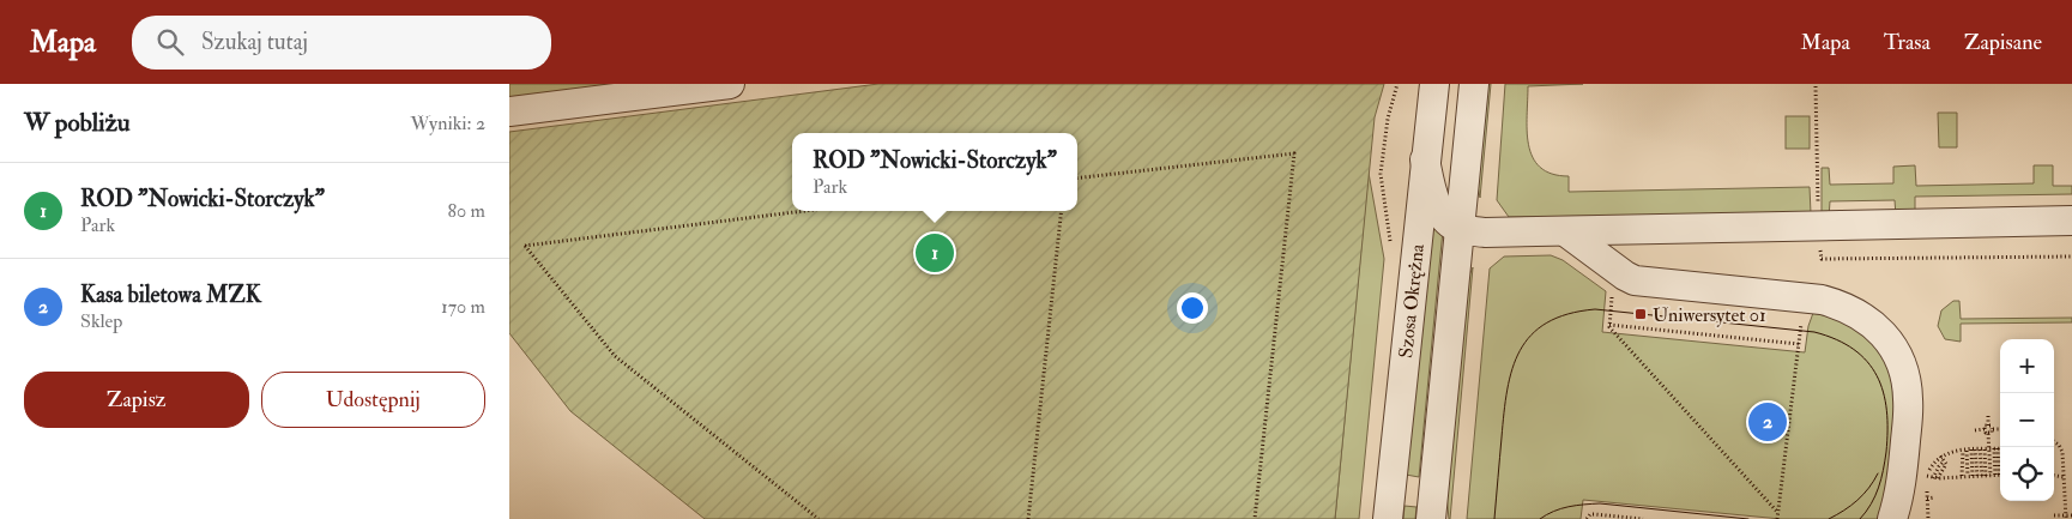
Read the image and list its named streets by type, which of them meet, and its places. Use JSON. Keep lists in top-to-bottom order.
{
  "streets": {
    "street": ["Szosa Okrężna"]
  },
  "places": {
    "transit": ["Uniwersytet 01"]
  },
  "page": {
    "header": "Mapa",
    "search": "Szukaj tutaj",
    "nav": ["Mapa", "Trasa", "Zapisane"],
    "heading": ["W pobliżu", "Wyniki: 2"],
    "popup": ["ROD \"Nowicki-Storczyk\"", "Park"],
    "list": [
      {
        "mark": "1",
        "name": "ROD \"Nowicki-Storczyk\"",
        "note": "Park",
        "value": "80 m"
      },
      {
        "mark": "2",
        "name": "Kasa biletowa MZK",
        "note": "Sklep",
        "value": "170 m"
      }
    ],
    "pins": ["1", "2"],
    "map_buttons": ["+", "−"],
    "buttons": ["Zapisz", "Udostępnij"]
  }
}
